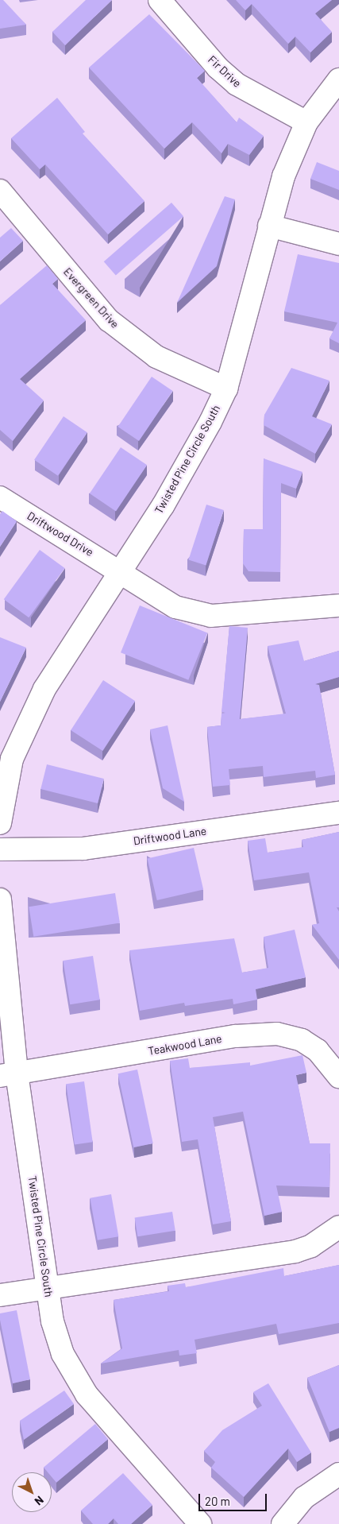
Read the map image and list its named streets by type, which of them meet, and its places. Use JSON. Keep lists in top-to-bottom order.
{
  "streets": {
    "street": [
      "Fir Drive",
      "Evergreen Drive",
      "Twisted Pine Circle South",
      "Driftwood Drive",
      "Driftwood Lane",
      "Teakwood Lane"
    ]
  },
  "crossings": [
    ["Fir Drive", "Twisted Pine Circle South"],
    ["Evergreen Drive", "Twisted Pine Circle South"],
    ["Twisted Pine Circle South", "Driftwood Drive"],
    ["Twisted Pine Circle South", "Teakwood Lane"]
  ],
  "scale_bar": "20 m",
  "north": "bottom right"
}
